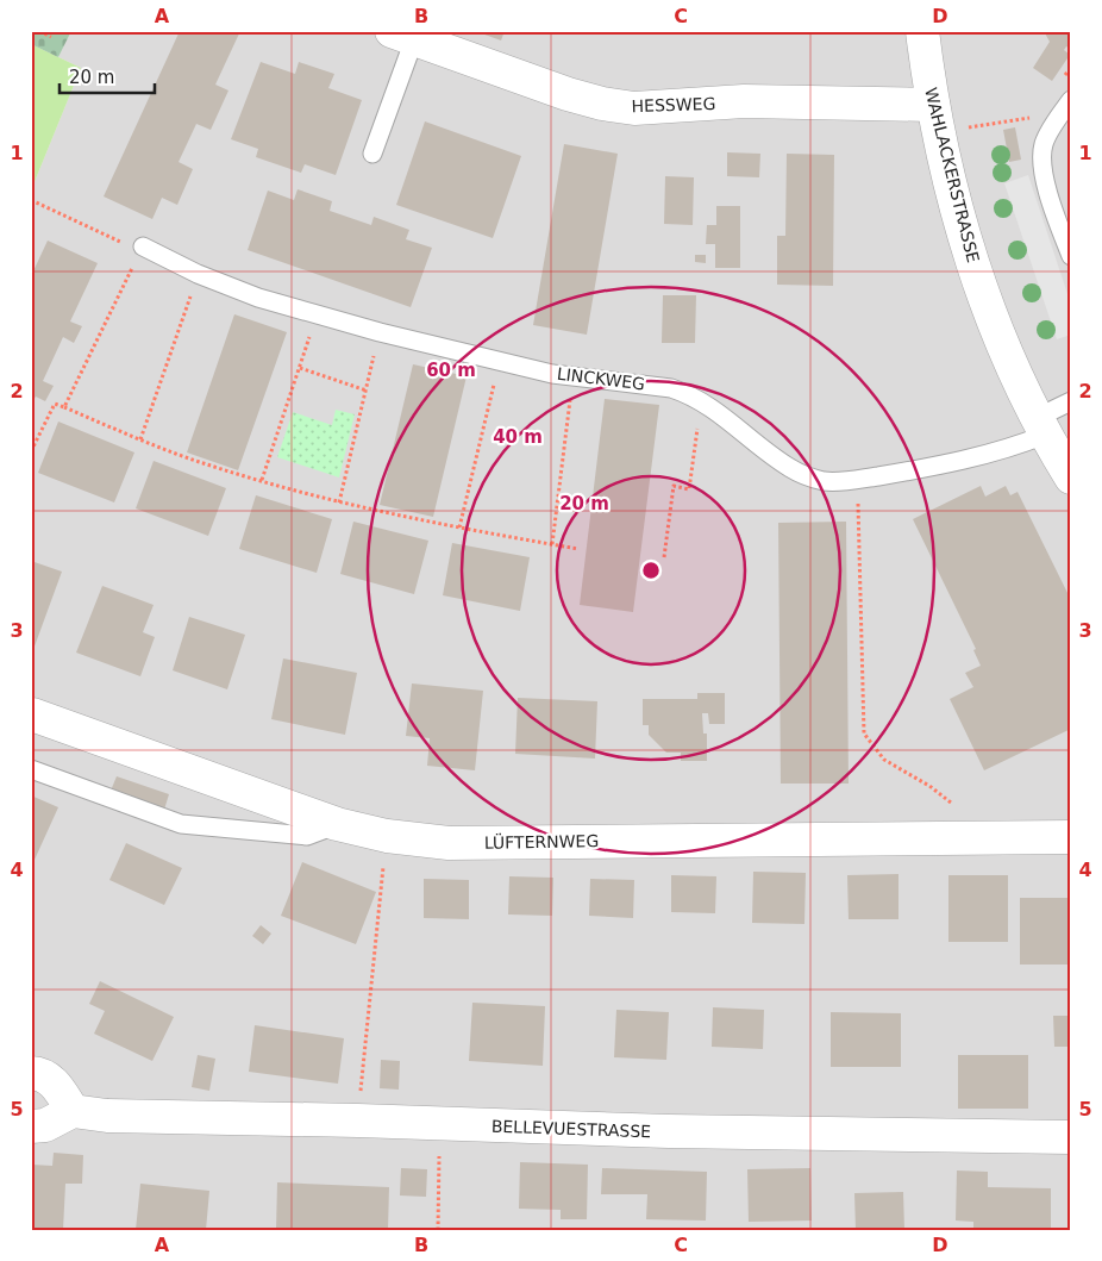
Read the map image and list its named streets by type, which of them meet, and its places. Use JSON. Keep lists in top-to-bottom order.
{
  "streets": {
    "street": [
      "HESSWEG",
      "WAHLACKERSTRASSE",
      "LÜFTERNWEG",
      "BELLEVUESTRASSE"
    ],
    "lane": ["LINCKWEG"]
  },
  "crossings": [
    ["HESSWEG", "WAHLACKERSTRASSE"],
    ["WAHLACKERSTRASSE", "LINCKWEG"]
  ],
  "scale_bar": "20 m",
  "grid": {
    "columns": [
      "A",
      "B",
      "C",
      "D"
    ],
    "rows": [
      "1",
      "2",
      "3",
      "4",
      "5"
    ]
  },
  "rings": ["60 m", "40 m", "20 m"]
}
